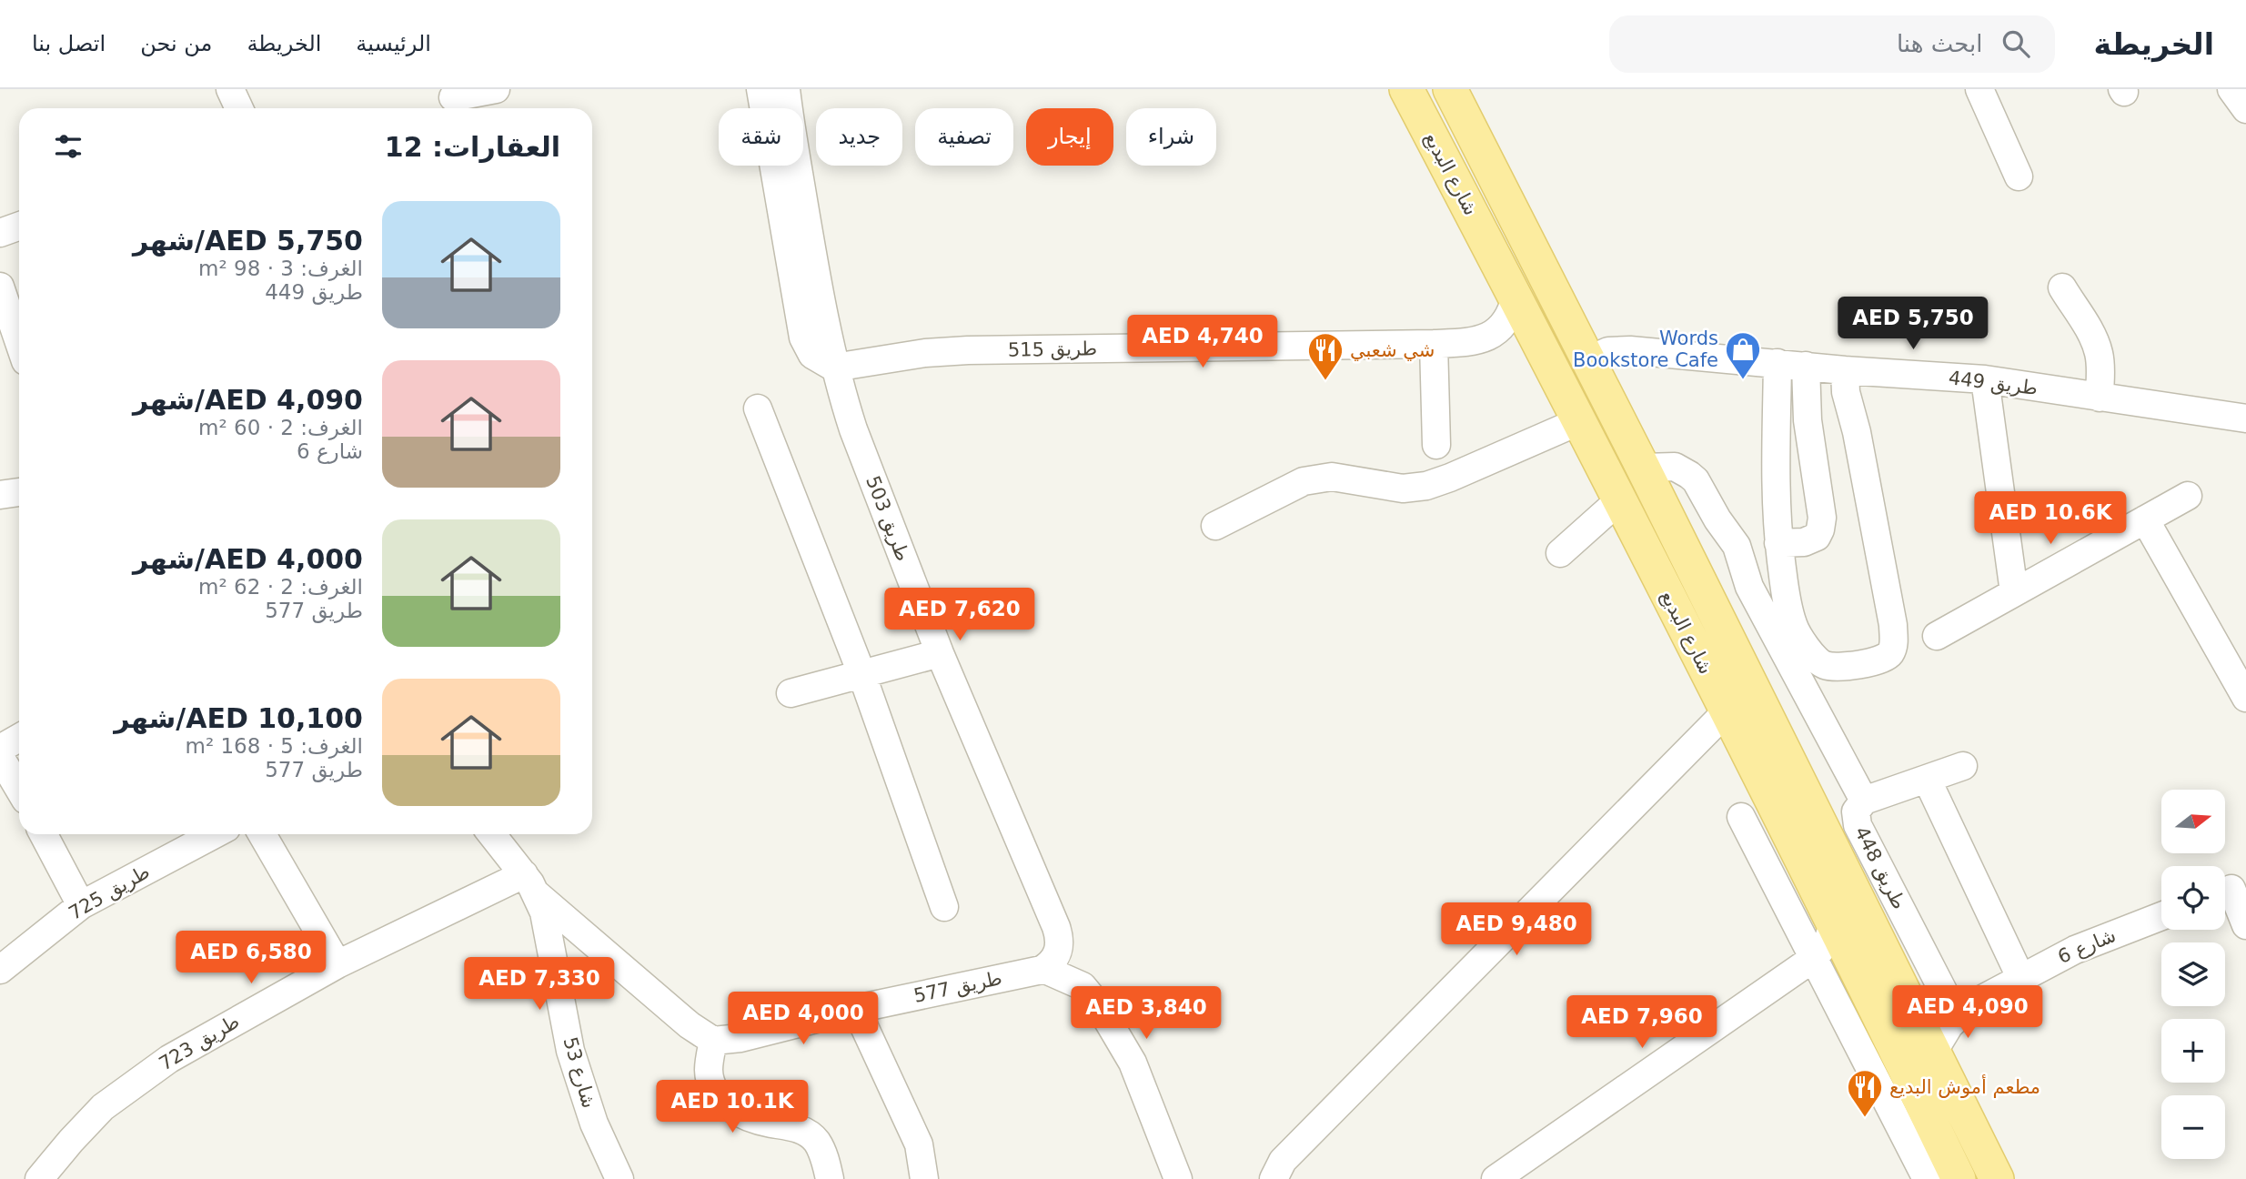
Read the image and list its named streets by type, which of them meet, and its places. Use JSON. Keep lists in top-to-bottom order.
{
  "streets": {
    "main road": ["شارع البديع"],
    "street": [
      "طريق 515",
      "طريق 449",
      "طريق 503",
      "طريق 448",
      "طريق 725",
      "شارع 6",
      "طريق 577",
      "طريق 723",
      "شارع 53"
    ]
  },
  "crossings": [
    ["شارع البديع", "طريق 515"],
    ["شارع البديع", "طريق 449"],
    ["شارع البديع", "شارع 6"],
    ["طريق 515", "طريق 503"],
    ["طريق 503", "طريق 577"],
    ["طريق 448", "شارع 6"],
    ["طريق 723", "شارع 53"]
  ],
  "places": {
    "shop": ["Words Bookstore Cafe"],
    "restaurant": ["شي شعبي", "مطعم أموش البديع"]
  },
  "north": "right",
  "page": {
    "header": "الخريطة",
    "search": "ابحث هنا",
    "nav": [
      "الرئيسية",
      "الخريطة",
      "من نحن",
      "اتصل بنا"
    ],
    "chip": [
      "شراء",
      "إيجار",
      "تصفية",
      "جديد",
      "شقة"
    ],
    "heading": "العقارات: 12",
    "list": [
      {
        "name": "AED 5,750/شهر",
        "note": "الغرف: 3 · 98 m² · طريق 449"
      },
      {
        "name": "AED 4,090/شهر",
        "note": "الغرف: 2 · 60 m² · شارع 6"
      },
      {
        "name": "AED 4,000/شهر",
        "note": "الغرف: 2 · 62 m² · طريق 577"
      },
      {
        "name": "AED 10,100/شهر",
        "note": "الغرف: 5 · 168 m² · طريق 577"
      }
    ],
    "price": [
      "AED 5,750",
      "AED 4,740",
      "AED 10.6K",
      "AED 7,620",
      "AED 9,480",
      "AED 6,580",
      "AED 7,330",
      "AED 4,090",
      "AED 3,840",
      "AED 4,000",
      "AED 7,960",
      "AED 10.1K"
    ],
    "map_buttons": ["+", "−"]
  }
}
